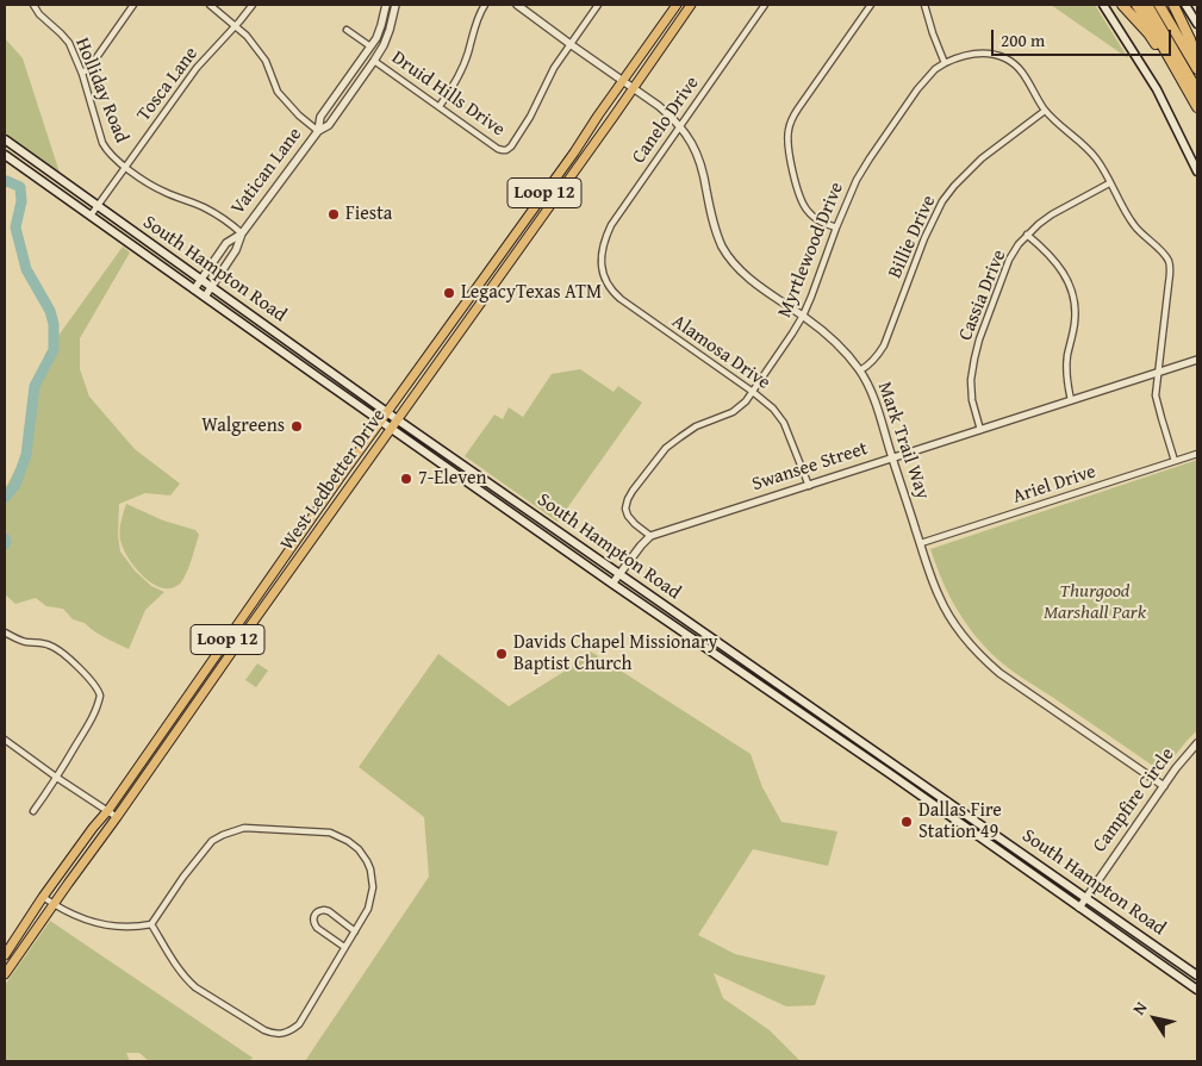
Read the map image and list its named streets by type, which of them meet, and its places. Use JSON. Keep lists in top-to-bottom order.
{
  "streets": {
    "main road": ["Loop 12", "South Hampton Road", "West Ledbetter Drive"],
    "street": [
      "Tosca Lane",
      "Holliday Road",
      "Druid Hills Drive",
      "Canelo Drive",
      "Vatican Lane",
      "Billie Drive",
      "Myrtlewood Drive",
      "Cassia Drive",
      "Alamosa Drive",
      "Mark Trail Way",
      "Swansee Street",
      "Ariel Drive",
      "Campfire Circle"
    ]
  },
  "crossings": [
    ["Tosca Lane", "Holliday Road"],
    ["Tosca Lane", "South Hampton Road"],
    ["Holliday Road", "Vatican Lane"],
    ["Druid Hills Drive", "Vatican Lane"],
    ["Druid Hills Drive", "Mark Trail Way"],
    ["Canelo Drive", "Alamosa Drive"],
    ["Canelo Drive", "Mark Trail Way"],
    ["Vatican Lane", "South Hampton Road"],
    ["Billie Drive", "Mark Trail Way"],
    ["Myrtlewood Drive", "Alamosa Drive"],
    ["Myrtlewood Drive", "Mark Trail Way"],
    ["Myrtlewood Drive", "Swansee Street"],
    ["South Hampton Road", "West Ledbetter Drive"],
    ["South Hampton Road", "Campfire Circle"],
    ["Cassia Drive", "Swansee Street"],
    ["Alamosa Drive", "Swansee Street"],
    ["Mark Trail Way", "Swansee Street"],
    ["Mark Trail Way", "West Ledbetter Drive"],
    ["Mark Trail Way", "Ariel Drive"],
    ["Mark Trail Way", "Campfire Circle"]
  ],
  "parks": ["Thurgood Marshall Park"],
  "places": [
    "Fiesta",
    "LegacyTexas ATM",
    "Walgreens",
    "7-Eleven",
    "Davids Chapel Missionary Baptist Church",
    "Dallas Fire Station 49"
  ],
  "scale_bar": "200 m",
  "north": "top left"
}
